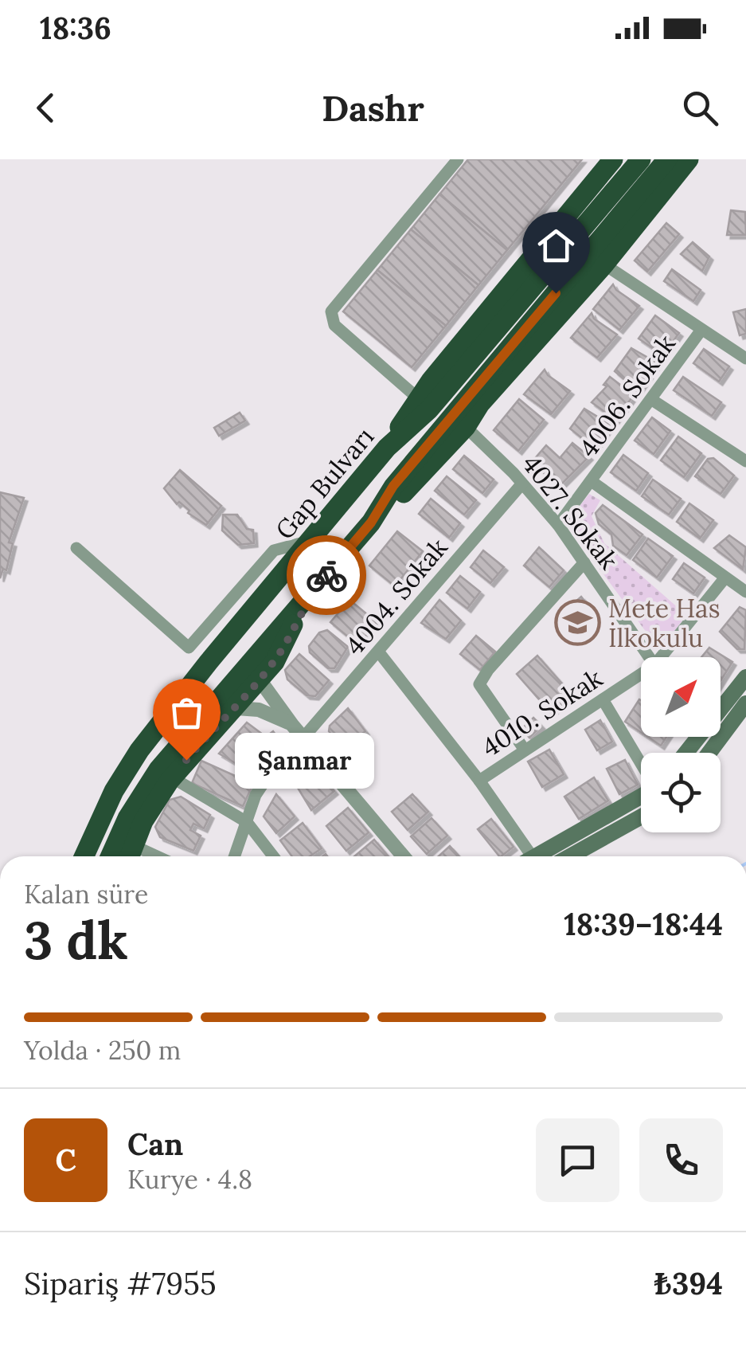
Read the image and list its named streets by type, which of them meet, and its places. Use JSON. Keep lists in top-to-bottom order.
{
  "streets": {
    "highway": ["Gap Bulvarı"],
    "street": [
      "4006. Sokak",
      "4027. Sokak",
      "4004. Sokak",
      "4010. Sokak"
    ]
  },
  "crossings": [
    ["4006. Sokak", "4027. Sokak"],
    ["4027. Sokak", "4004. Sokak"]
  ],
  "places": {
    "school or university": ["Mete Has İlkokulu"],
    "other": ["Şanmar"]
  },
  "north": "top right",
  "page": {
    "status": "18:36",
    "header": "Dashr",
    "bubble": "Şanmar",
    "heading": ["3 dk", "Kalan süre", "18:39–18:44"],
    "panel": [
      "Can",
      "Kurye · 4.8",
      "Sipariş #7955",
      "₺394"
    ],
    "bar": "Yolda · 250 m",
    "round": "C"
  }
}
